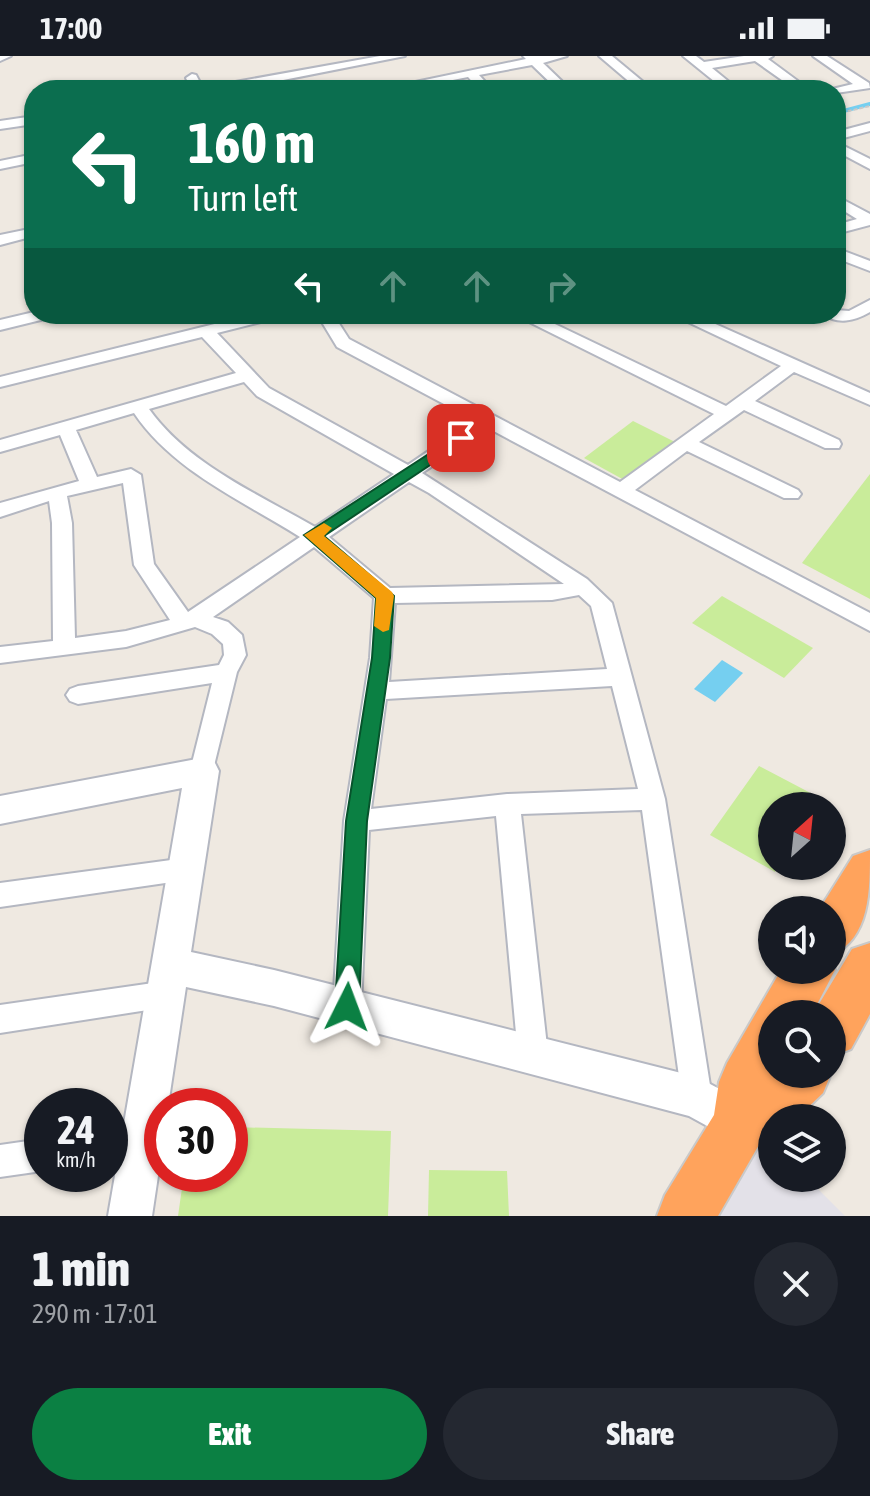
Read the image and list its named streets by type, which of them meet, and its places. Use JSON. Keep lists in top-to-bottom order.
{
  "north": "top right",
  "page": {
    "status": "17:00",
    "turn": ["160 m", "Turn left"],
    "speed": "24 km/h",
    "limit": "30",
    "heading": ["1 min", "290 m · 17:01"],
    "buttons": ["Exit", "Share"]
  }
}
